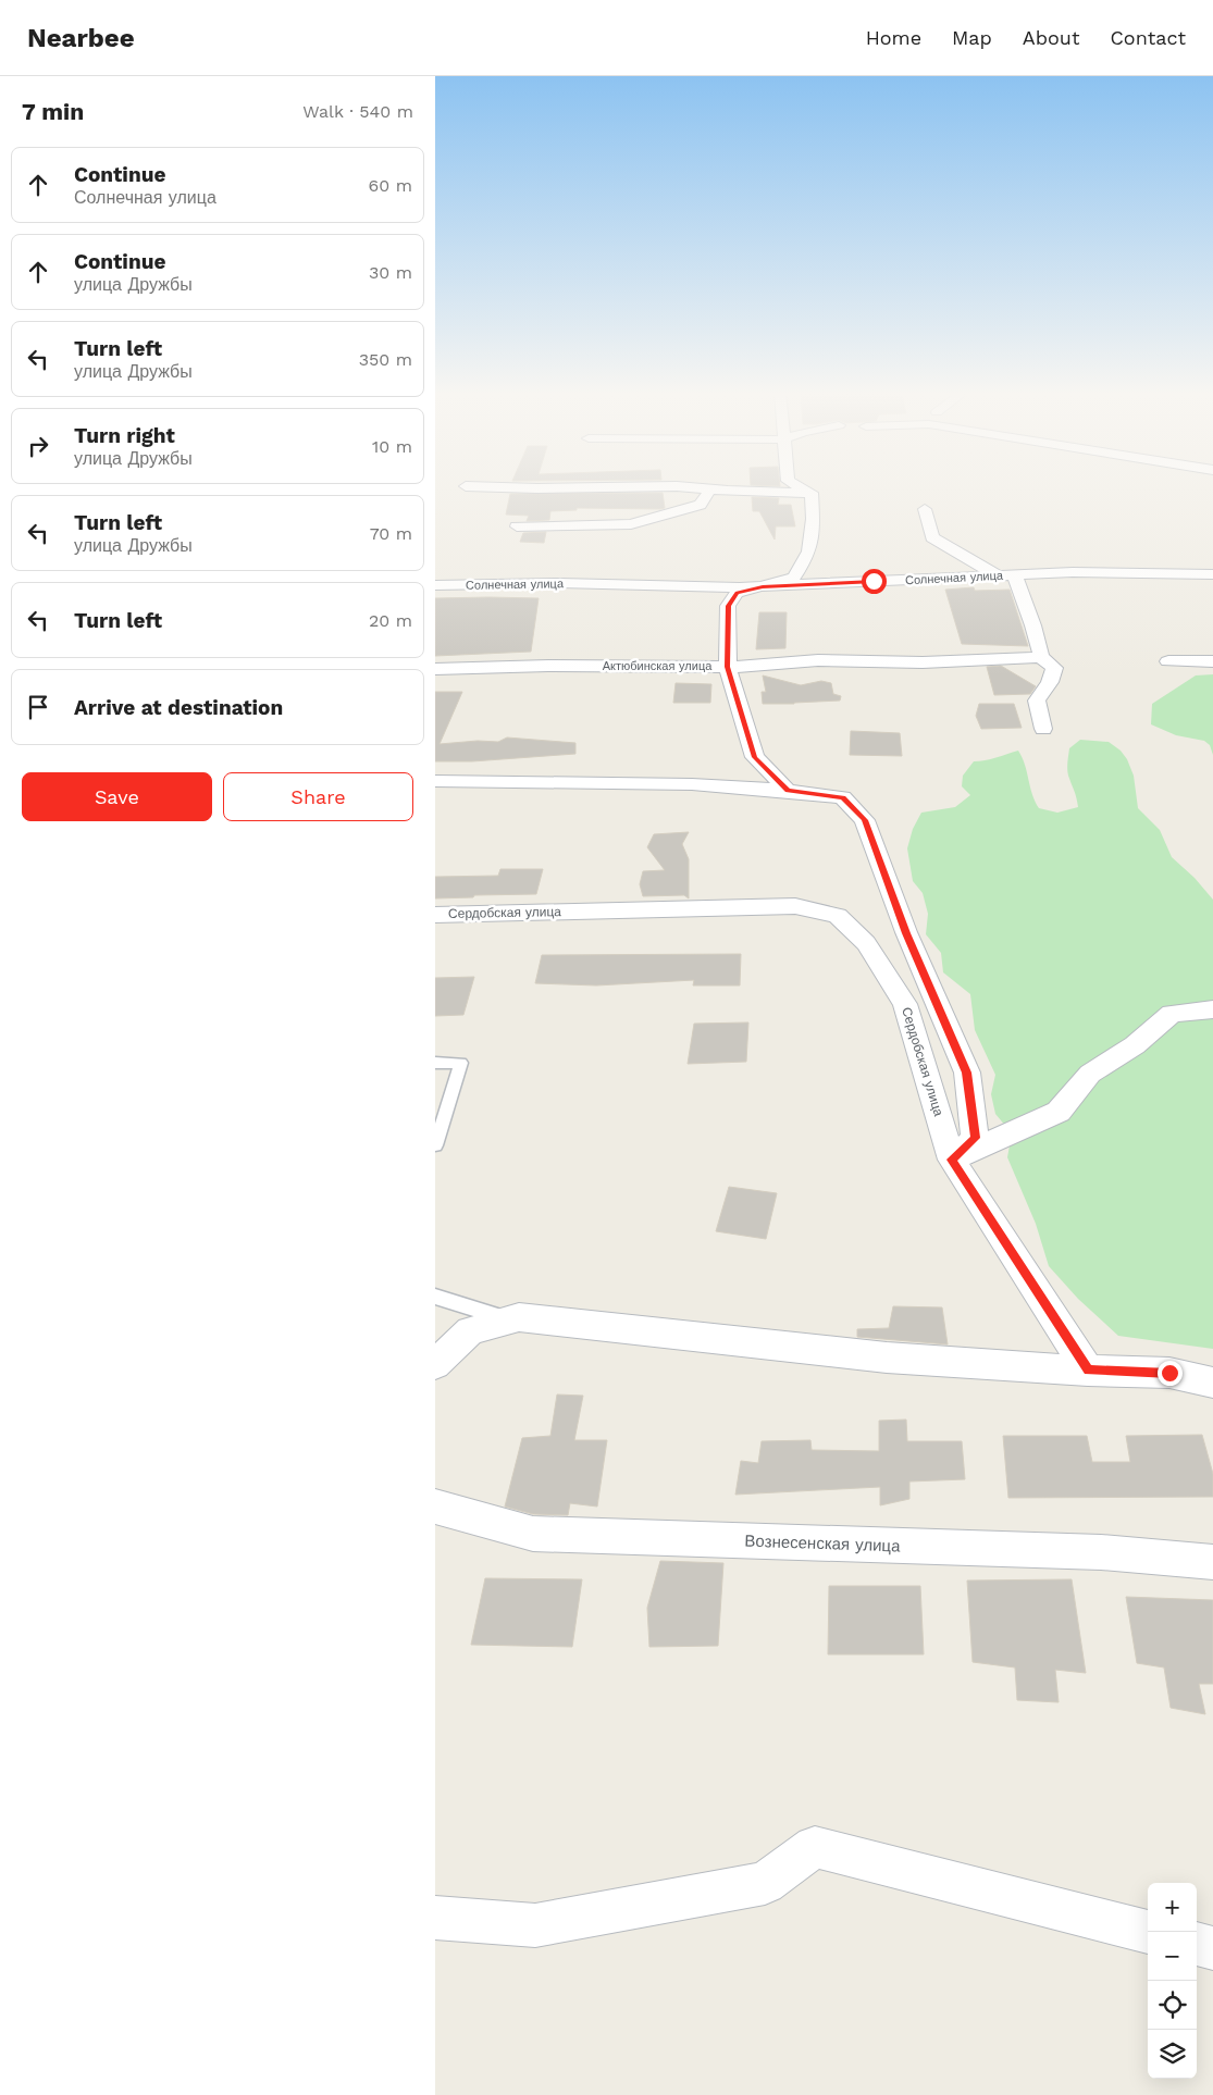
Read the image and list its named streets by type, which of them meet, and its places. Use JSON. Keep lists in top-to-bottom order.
{
  "streets": {
    "street": [
      "Солнечная улица",
      "Актюбинская улица",
      "Сердобская улица",
      "Вознесенская улица"
    ]
  },
  "page": {
    "header": "Nearbee",
    "nav": [
      "Home",
      "Map",
      "About",
      "Contact"
    ],
    "heading": ["7 min", "Walk · 540 m"],
    "list": [
      ["Continue", "Солнечная улица", "60 m"],
      ["Continue", "улица Дружбы", "30 m"],
      ["Turn left", "улица Дружбы", "350 m"],
      ["Turn right", "улица Дружбы", "10 m"],
      ["Turn left", "улица Дружбы", "70 m"],
      ["Turn left", "20 m"],
      "Arrive at destination"
    ],
    "buttons": ["Save", "Share"],
    "map_buttons": ["+", "−"]
  }
}
